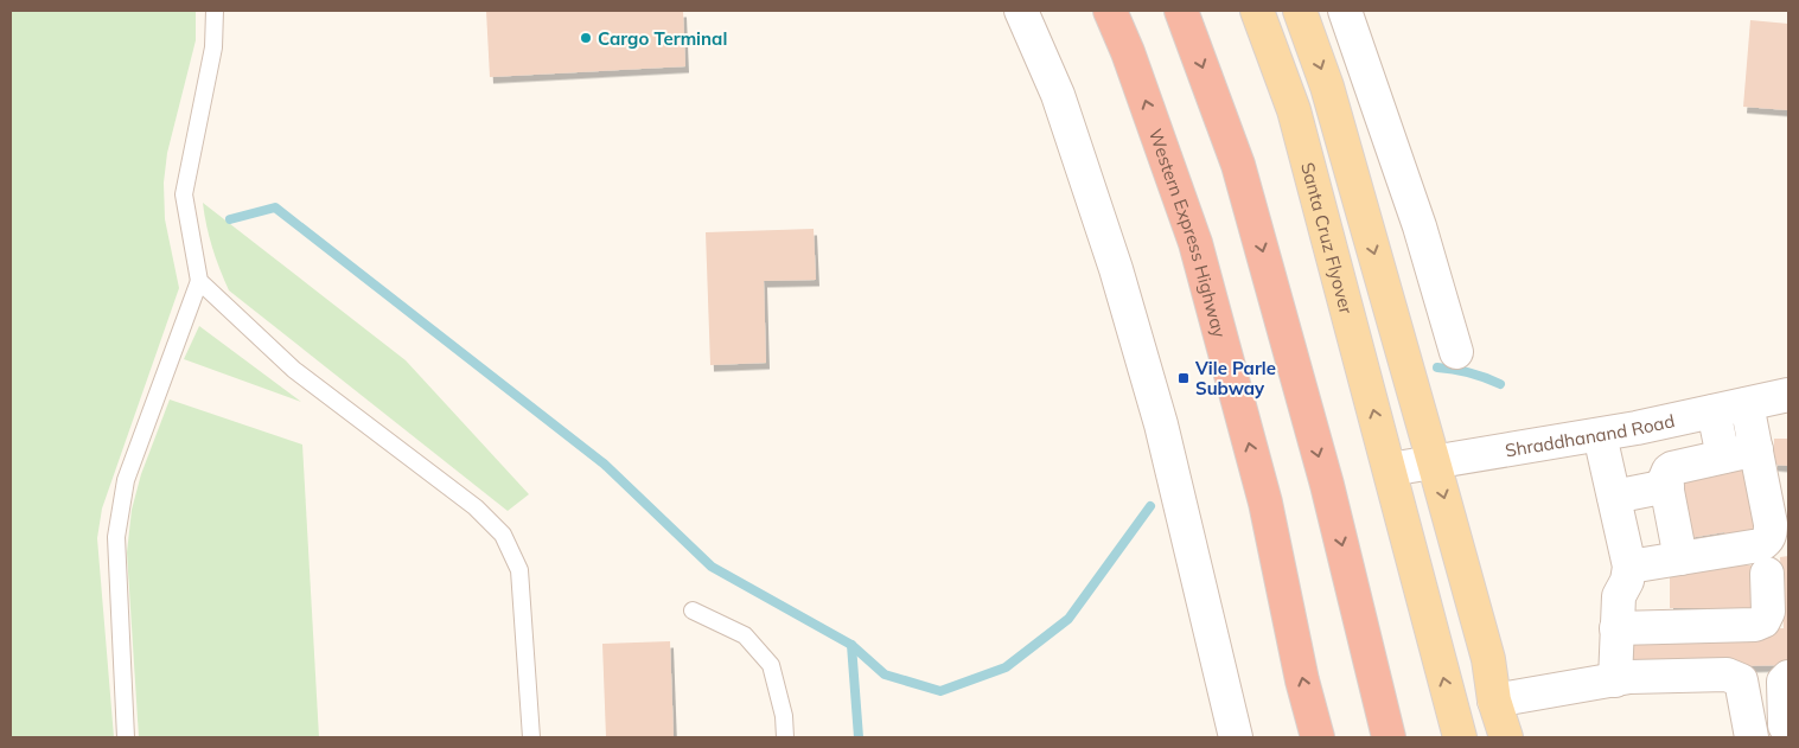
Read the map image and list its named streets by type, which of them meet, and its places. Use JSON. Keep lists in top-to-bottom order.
{
  "streets": {
    "highway": ["Western Express Highway"],
    "main road": ["Santa Cruz Flyover"],
    "street": ["Shraddhanand Road"]
  },
  "crossings": [
    ["Santa Cruz Flyover", "Shraddhanand Road"]
  ],
  "places": {
    "other": ["Cargo Terminal"],
    "transit": ["Vile Parle Subway"]
  }
}
